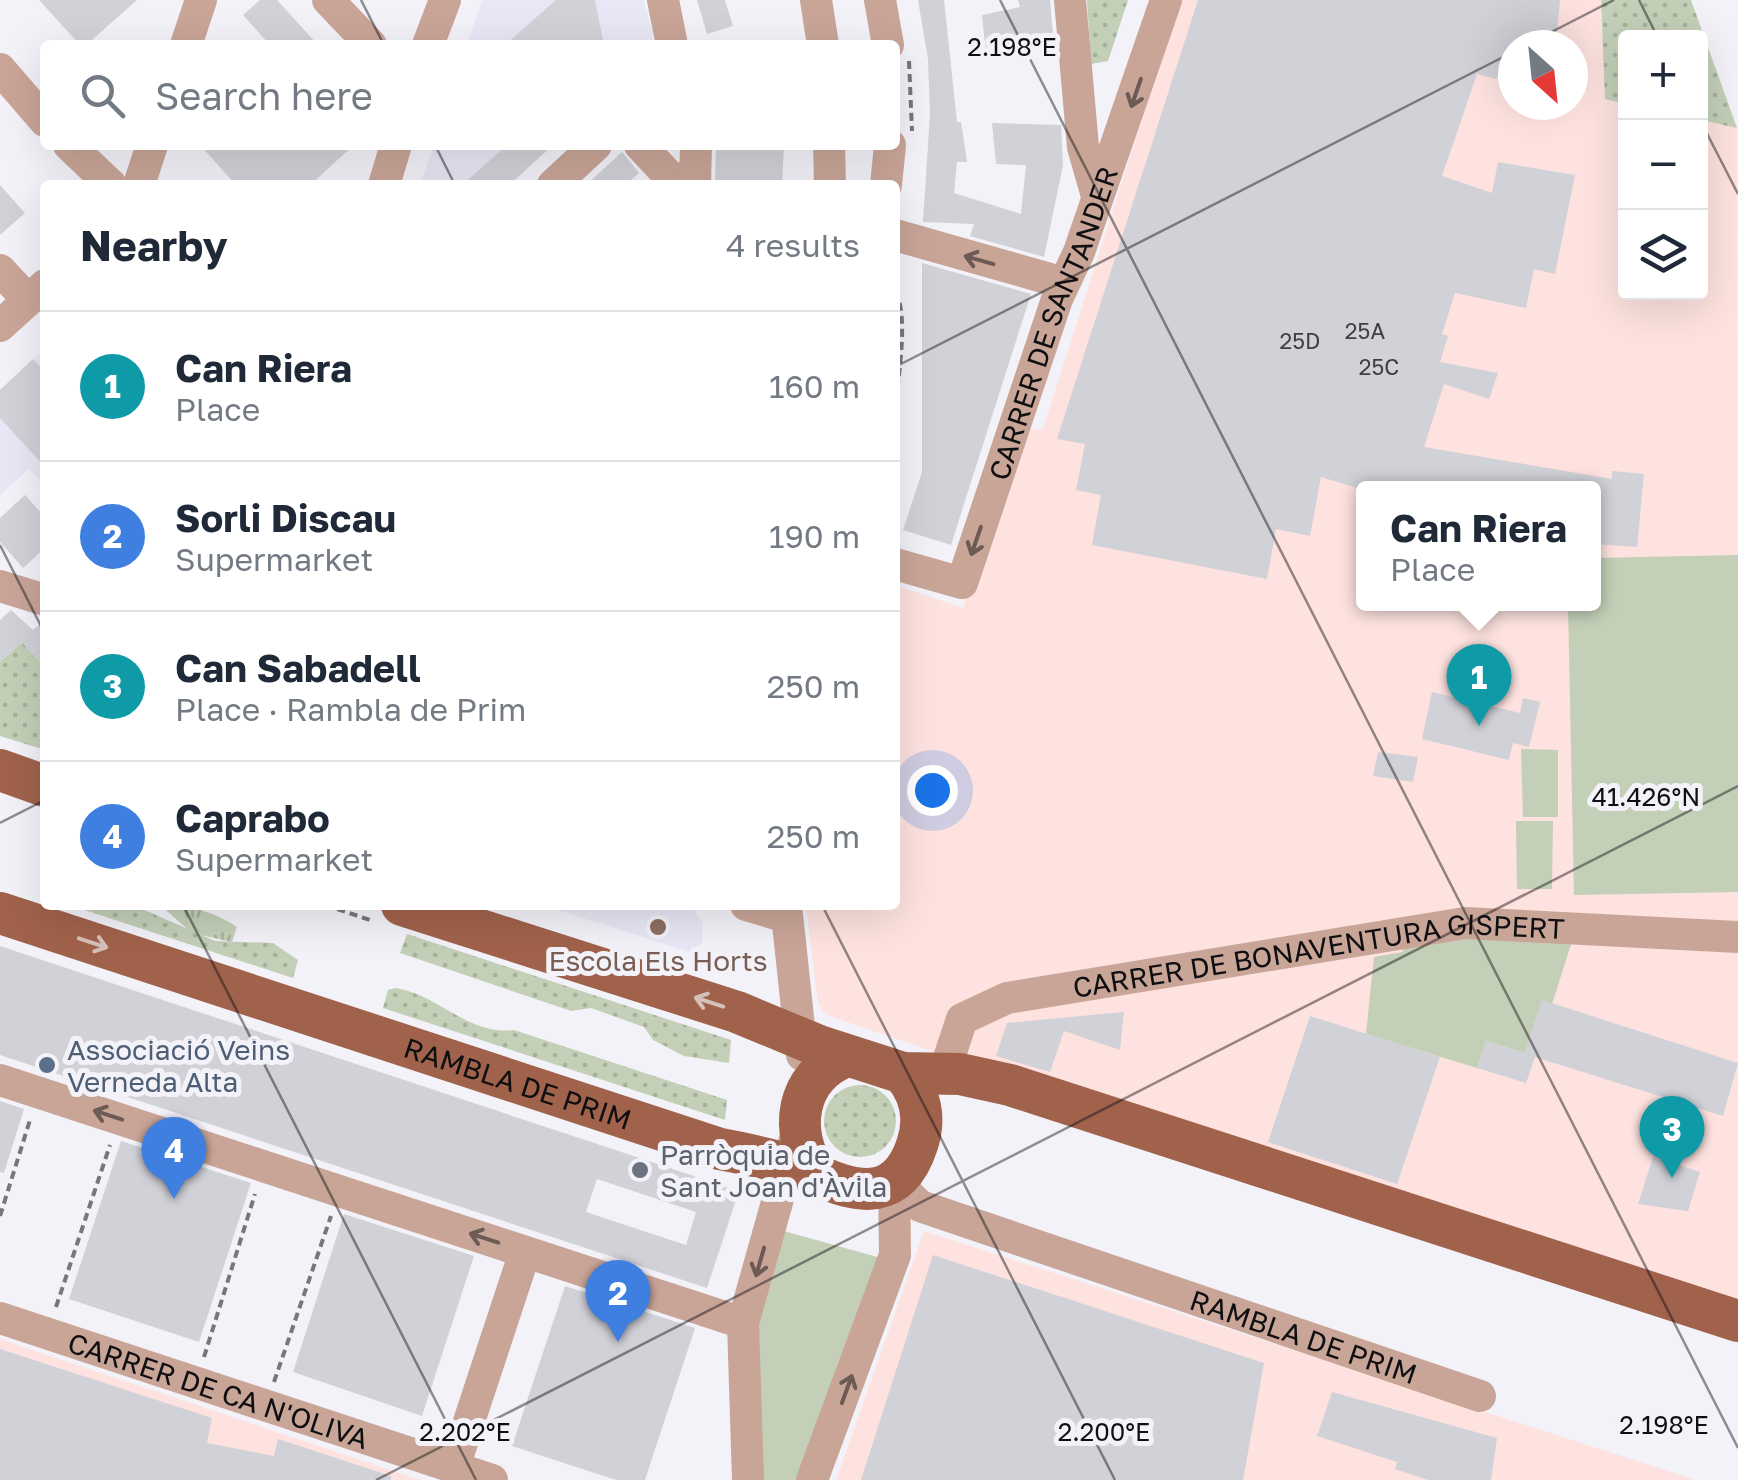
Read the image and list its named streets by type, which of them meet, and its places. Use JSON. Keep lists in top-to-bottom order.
{
  "streets": {
    "main road": ["RAMBLA DE PRIM"],
    "street": ["CARRER DE SANTANDER", "CARRER DE BONAVENTURA GISPERT", "CARRER DE CA N'OLIVA"]
  },
  "crossings": [
    ["CARRER DE BONAVENTURA GISPERT", "RAMBLA DE PRIM"]
  ],
  "one_way": ["CARRER DE SANTANDER"],
  "places": ["Escola Els Horts", "Associació Veins Verneda Alta", "Parròquia de Sant Joan d'Àvila"],
  "house_numbers": ["25A", "25D", "25C"],
  "north": "bottom right",
  "page": {
    "map_buttons": ["+", "−"],
    "search": "Search here",
    "heading": ["Nearby", "4 results"],
    "list": [
      {
        "mark": "1",
        "name": "Can Riera",
        "note": "Place",
        "value": "160 m"
      },
      {
        "mark": "2",
        "name": "Sorli Discau",
        "note": "Supermarket",
        "value": "190 m"
      },
      {
        "mark": "3",
        "name": "Can Sabadell",
        "note": "Place · Rambla de Prim",
        "value": "250 m"
      },
      {
        "mark": "4",
        "name": "Caprabo",
        "note": "Supermarket",
        "value": "250 m"
      }
    ],
    "popup": ["Can Riera", "Place"],
    "pins": [
      "1",
      "3",
      "4",
      "2"
    ]
  },
  "coordinates": [
    "2.198°E",
    "41.426°N",
    "2.202°E",
    "2.200°E"
  ]
}
